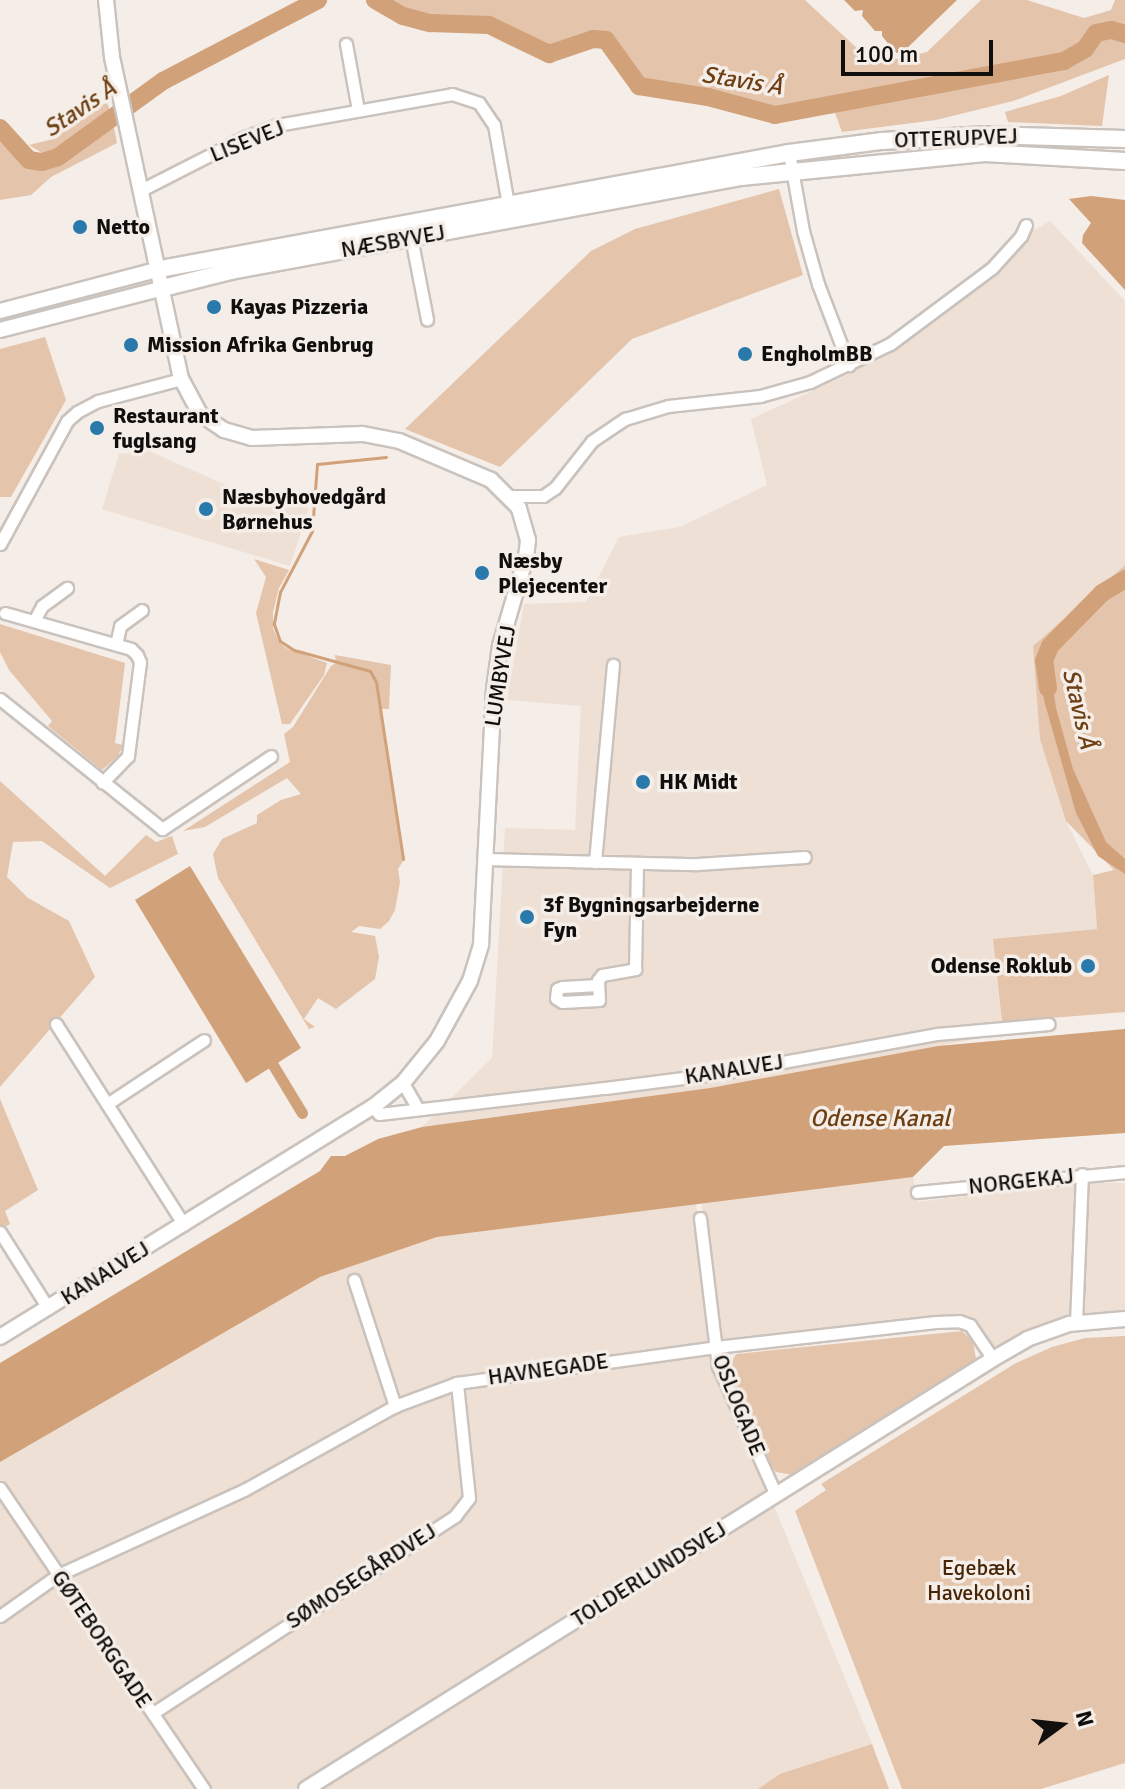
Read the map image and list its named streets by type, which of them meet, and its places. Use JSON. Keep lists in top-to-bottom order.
{
  "streets": {
    "main road": ["OTTERUPVEJ", "NÆSBYVEJ"],
    "street": [
      "LISEVEJ",
      "LUMBYVEJ",
      "KANALVEJ",
      "NORGEKAJ",
      "HAVNEGADE",
      "OSLOGADE",
      "TOLDERLUNDSVEJ",
      "SØMOSEGÅRDVEJ",
      "GØTEBORGGADE"
    ]
  },
  "crossings": [
    ["OTTERUPVEJ", "NÆSBYVEJ"],
    ["LISEVEJ", "NÆSBYVEJ"],
    ["LUMBYVEJ", "KANALVEJ"],
    ["HAVNEGADE", "OSLOGADE"],
    ["HAVNEGADE", "TOLDERLUNDSVEJ"],
    ["HAVNEGADE", "SØMOSEGÅRDVEJ"],
    ["HAVNEGADE", "GØTEBORGGADE"],
    ["OSLOGADE", "TOLDERLUNDSVEJ"],
    ["SØMOSEGÅRDVEJ", "GØTEBORGGADE"]
  ],
  "water": ["Stavis Å", "Odense Kanal"],
  "parks": ["Egebæk Havekoloni"],
  "places": [
    "Netto",
    "Kayas Pizzeria",
    "Mission Afrika Genbrug",
    "EngholmBB",
    "Restaurant fuglsang",
    "Næsbyhovedgård Børnehus",
    "Næsby Plejecenter",
    "HK Midt",
    "3f Bygningsarbejderne Fyn",
    "Odense Roklub"
  ],
  "scale_bar": "100 m",
  "north": "right"
}
